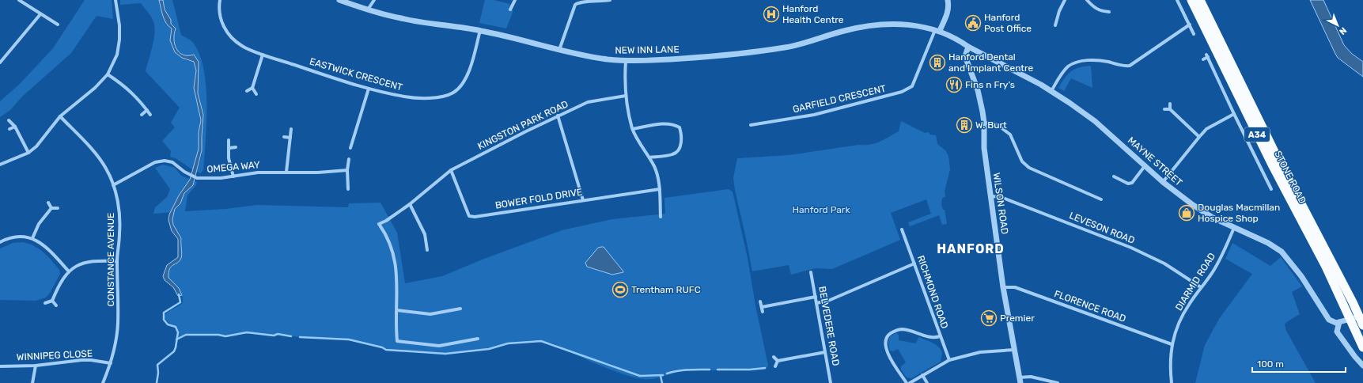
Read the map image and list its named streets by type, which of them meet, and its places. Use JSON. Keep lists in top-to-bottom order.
{
  "streets": {
    "highway": ["A34", "STONE ROAD"],
    "street": [
      "NEW INN LANE",
      "EASTWICK CRESCENT",
      "GARFIELD CRESCENT",
      "KINGSTON PARK ROAD",
      "MAYNE STREET",
      "OMEGA WAY",
      "BOWER FOLD DRIVE",
      "WILSON ROAD",
      "LEVESON ROAD",
      "CONSTANCE AVENUE",
      "DIARMID ROAD",
      "RICHMOND ROAD",
      "FLORENCE ROAD",
      "BELVEDERE ROAD",
      "WINNIPEG CLOSE"
    ]
  },
  "crossings": [
    ["NEW INN LANE", "EASTWICK CRESCENT"],
    ["NEW INN LANE", "GARFIELD CRESCENT"],
    ["NEW INN LANE", "MAYNE STREET"],
    ["GARFIELD CRESCENT", "MAYNE STREET"],
    ["KINGSTON PARK ROAD", "BOWER FOLD DRIVE"],
    ["MAYNE STREET", "WILSON ROAD"],
    ["MAYNE STREET", "DIARMID ROAD"],
    ["OMEGA WAY", "CONSTANCE AVENUE"],
    ["WILSON ROAD", "LEVESON ROAD"],
    ["WILSON ROAD", "FLORENCE ROAD"],
    ["LEVESON ROAD", "DIARMID ROAD"],
    ["CONSTANCE AVENUE", "WINNIPEG CLOSE"],
    ["DIARMID ROAD", "FLORENCE ROAD"]
  ],
  "districts": ["HANFORD"],
  "parks": ["Hanford Park"],
  "places": {
    "hospital": ["Hanford Health Centre"],
    "public building": ["Hanford Post Office"],
    "building": ["Hanford Dental and Implant Centre", "W. Burt"],
    "restaurant": ["Fins n Fry's"],
    "shop": ["Douglas Macmillan Hospice Shop"],
    "sports": ["Trentham RUFC"],
    "supermarket": ["Premier"]
  },
  "scale_bar": "100 m",
  "north": "bottom right"
}
